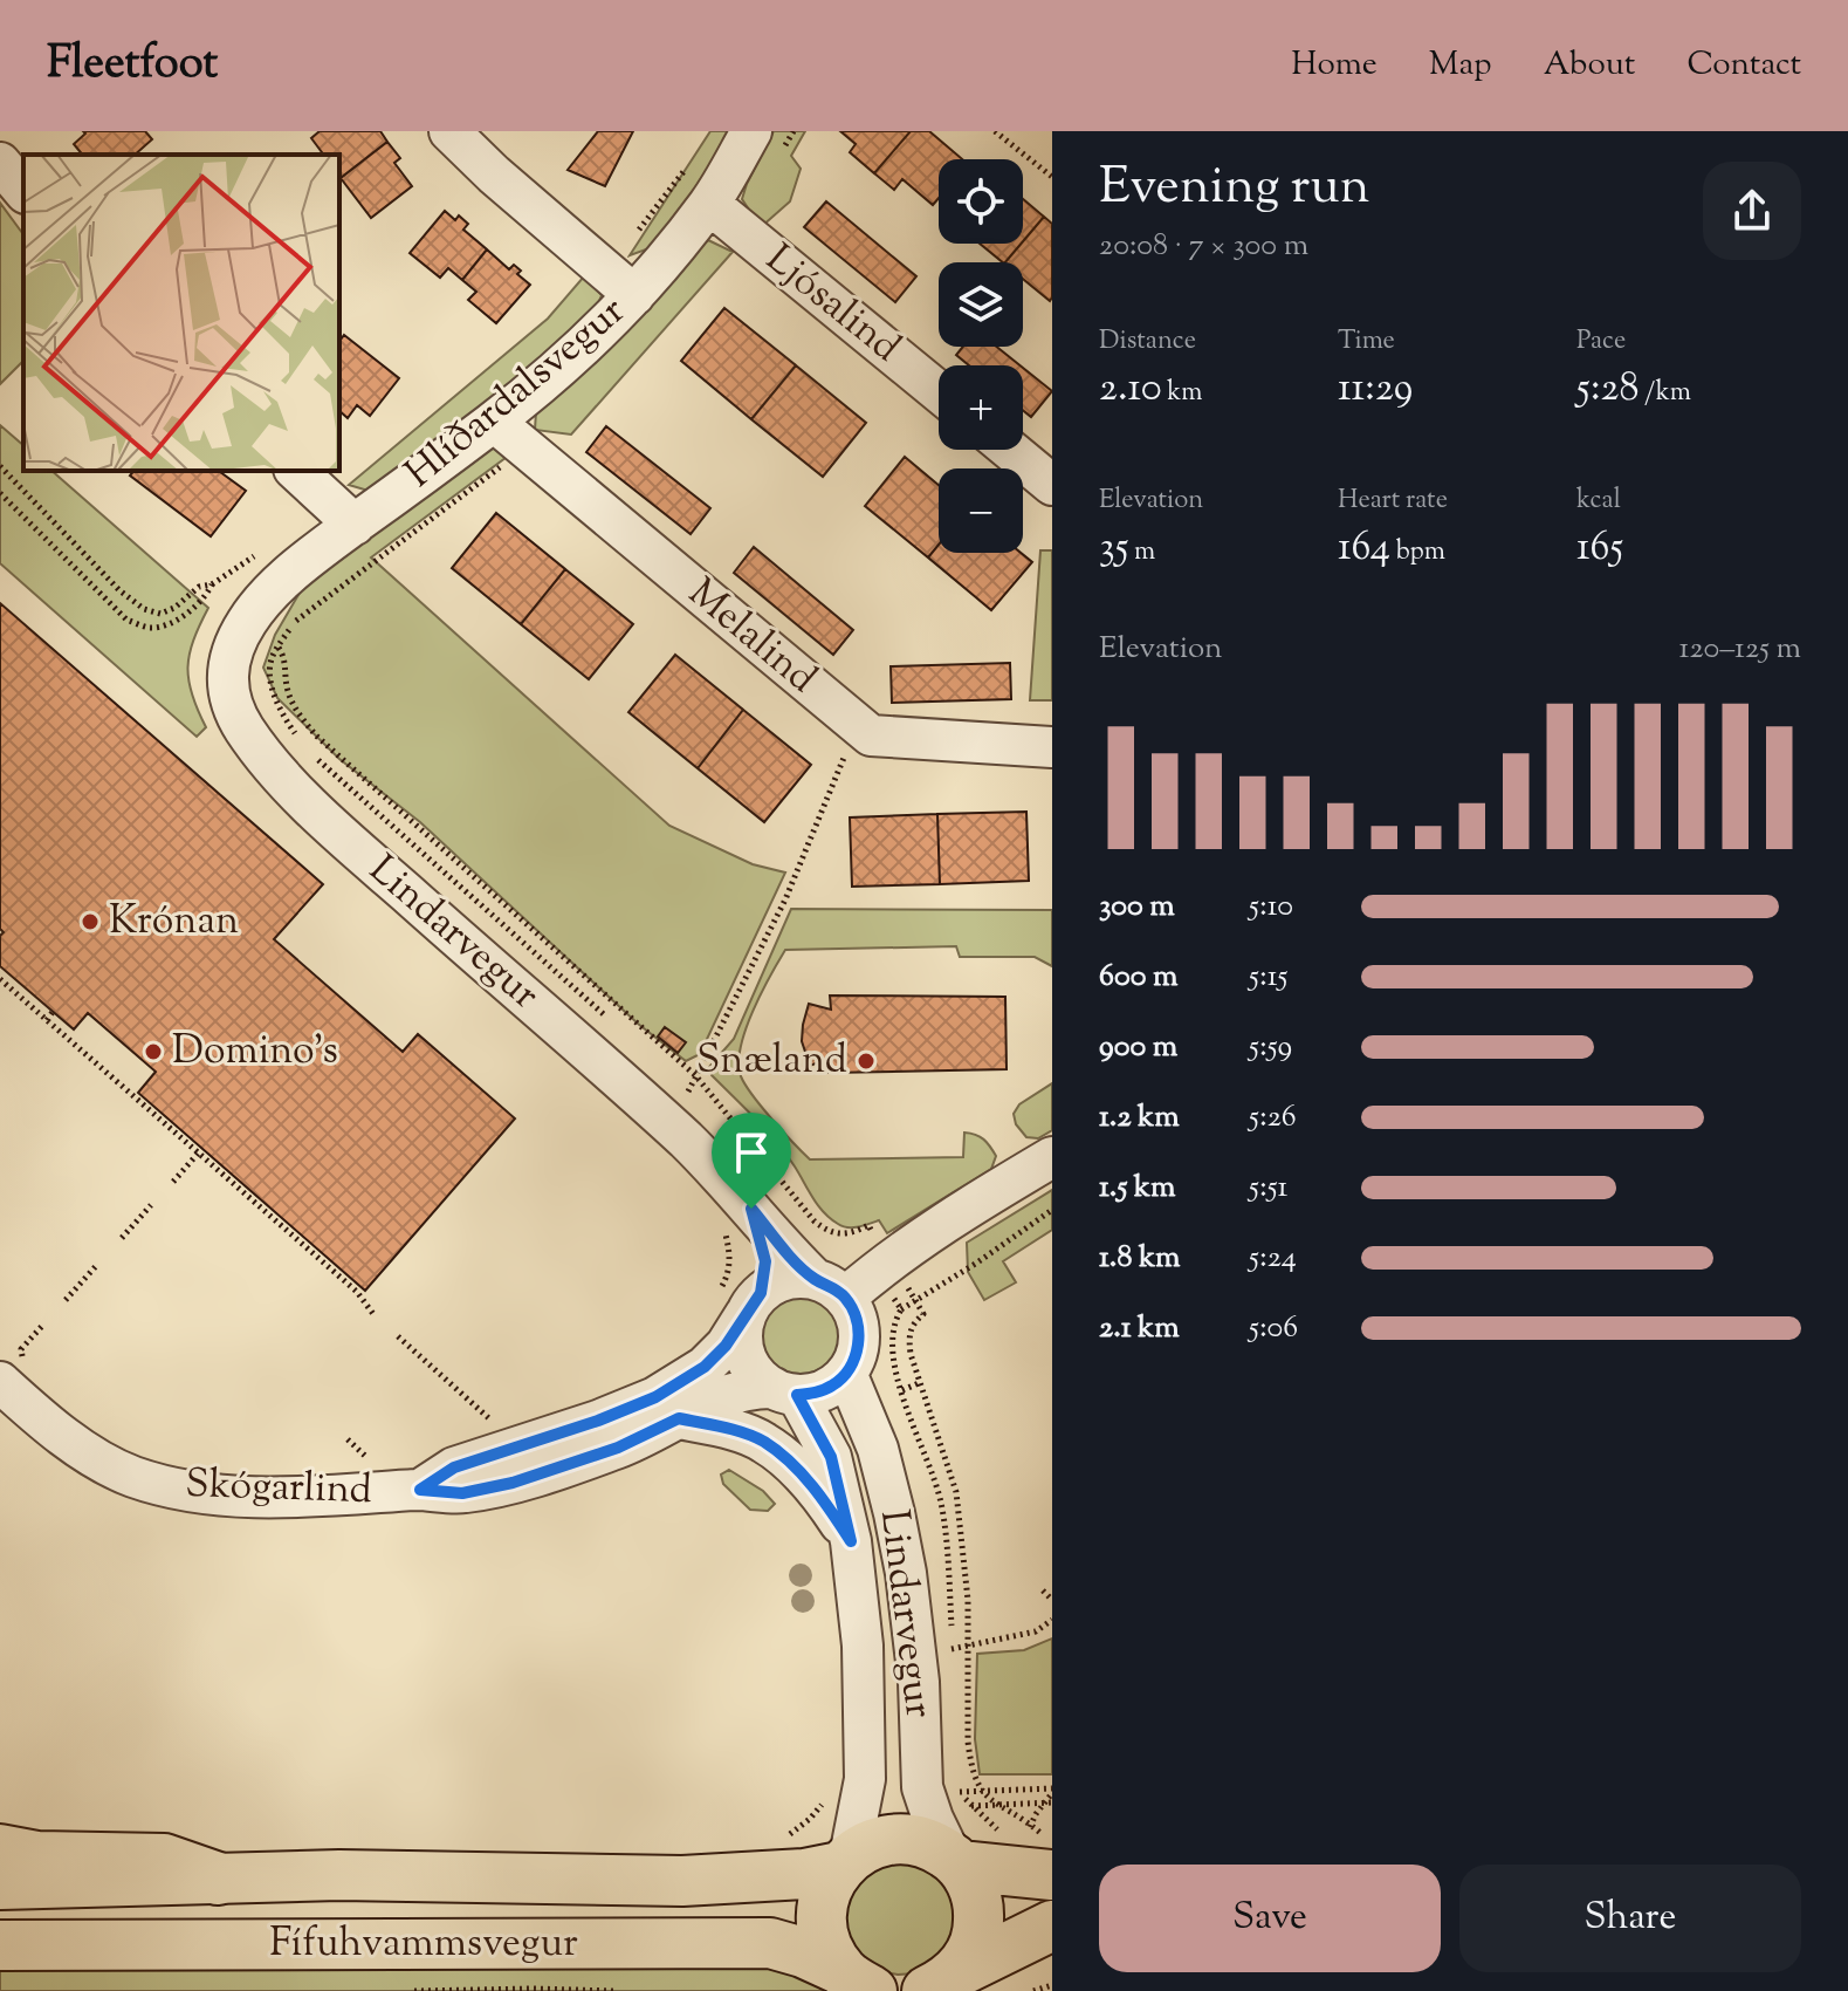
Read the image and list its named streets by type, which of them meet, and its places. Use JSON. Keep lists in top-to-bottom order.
{
  "streets": {
    "main road": ["Fífuhvammsvegur"],
    "street": [
      "Ljósalind",
      "Hlíðardalsvegur",
      "Melalind",
      "Lindarvegur",
      "Skógarlind"
    ]
  },
  "crossings": [
    ["Ljósalind", "Hlíðardalsvegur"],
    ["Hlíðardalsvegur", "Melalind"],
    ["Hlíðardalsvegur", "Lindarvegur"],
    ["Lindarvegur", "Skógarlind"],
    ["Lindarvegur", "Fífuhvammsvegur"]
  ],
  "places": ["Krónan", "Domino's", "Snæland"],
  "page": {
    "header": "Fleetfoot",
    "nav": [
      "Home",
      "Map",
      "About",
      "Contact"
    ],
    "heading": ["Evening run", "20:08 · 7 × 300 m"],
    "map_buttons": ["+", "−"],
    "stats": [
      ["Distance", "2.10 km"],
      ["Time", "11:29"],
      ["Pace", "5:28 /km"],
      ["Elevation", "35 m"],
      ["Heart rate", "164 bpm"],
      ["kcal", "165"]
    ],
    "chart": ["Elevation", "120–125 m"],
    "list": [
      {
        "name": "300 m",
        "note": "5:10"
      },
      {
        "name": "600 m",
        "note": "5:15"
      },
      {
        "name": "900 m",
        "note": "5:59"
      },
      {
        "name": "1.2 km",
        "note": "5:26"
      },
      {
        "name": "1.5 km",
        "note": "5:51"
      },
      {
        "name": "1.8 km",
        "note": "5:24"
      },
      {
        "name": "2.1 km",
        "note": "5:06"
      }
    ],
    "buttons": ["Save", "Share"]
  }
}
